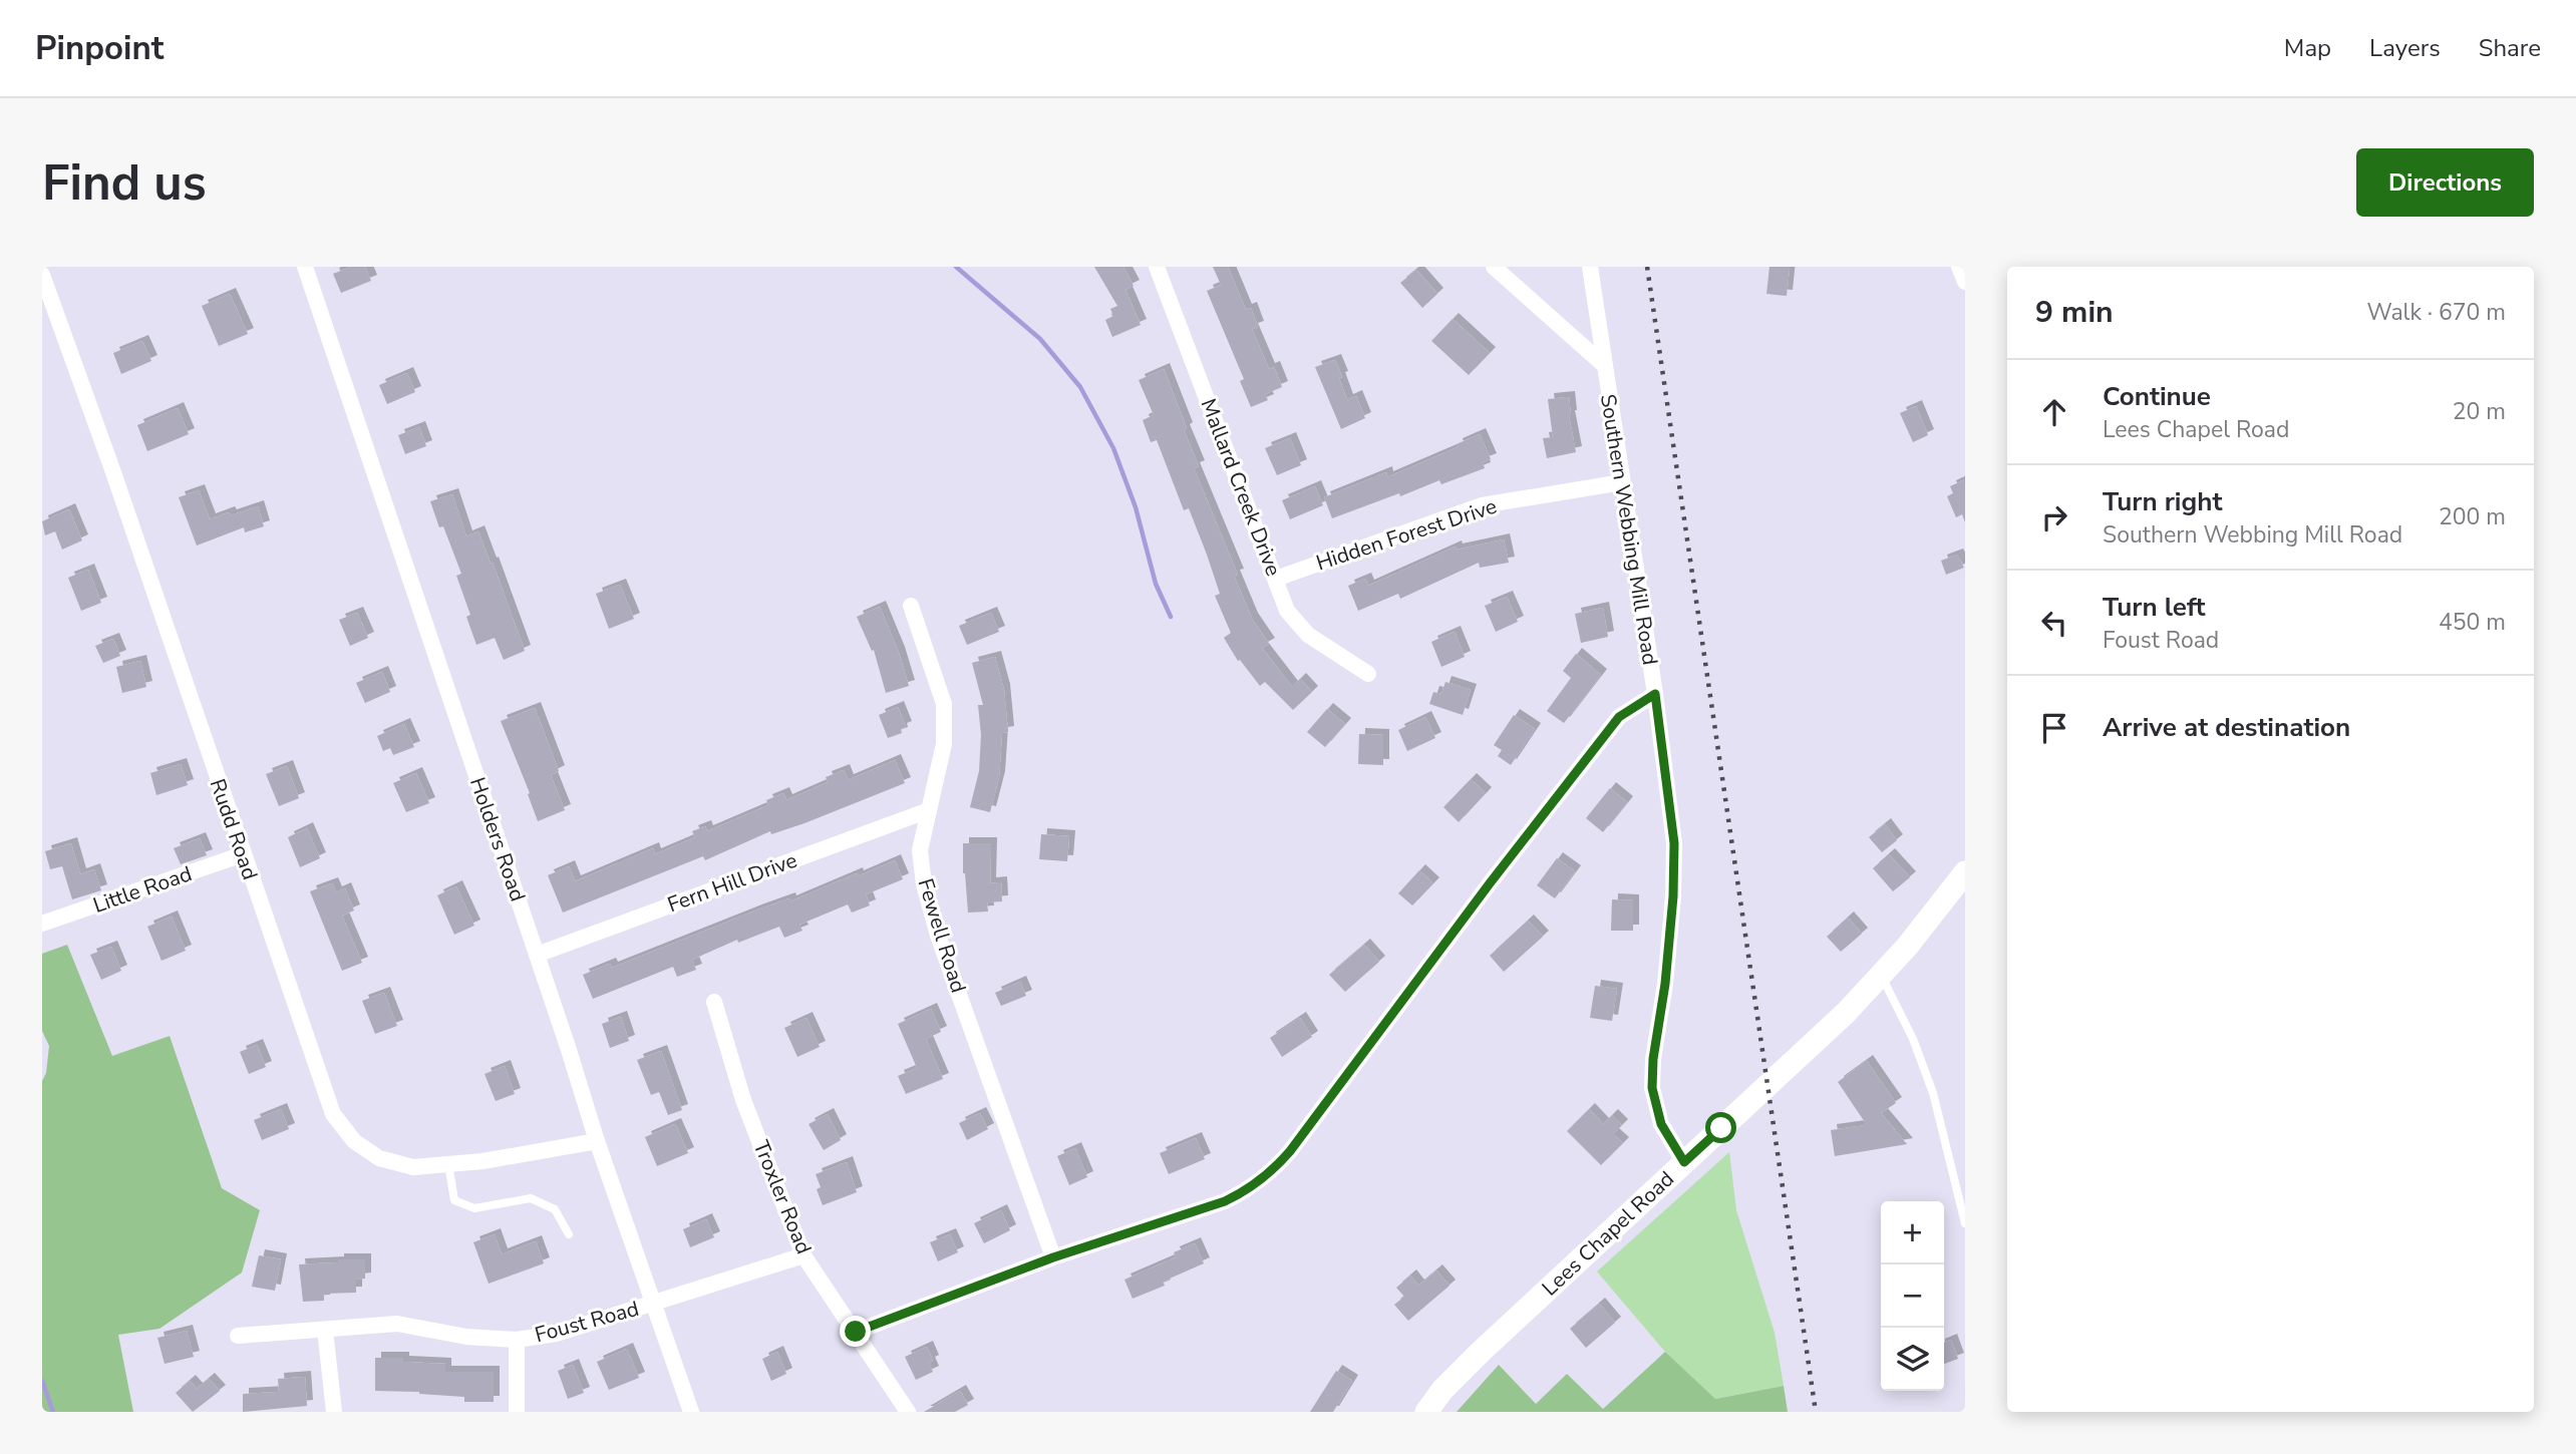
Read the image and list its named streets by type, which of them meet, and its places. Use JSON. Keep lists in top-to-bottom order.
{
  "streets": {
    "main road": ["Lees Chapel Road"],
    "street": [
      "Mallard Creek Drive",
      "Southern Webbing Mill Road",
      "Hidden Forest Drive",
      "Rudd Road",
      "Holders Road",
      "Fern Hill Drive",
      "Little Road",
      "Fewell Road",
      "Troxler Road",
      "Foust Road"
    ]
  },
  "crossings": [
    ["Mallard Creek Drive", "Hidden Forest Drive"],
    ["Southern Webbing Mill Road", "Hidden Forest Drive"],
    ["Southern Webbing Mill Road", "Lees Chapel Road"],
    ["Rudd Road", "Holders Road"],
    ["Rudd Road", "Little Road"],
    ["Holders Road", "Fern Hill Drive"],
    ["Holders Road", "Foust Road"],
    ["Fern Hill Drive", "Fewell Road"],
    ["Troxler Road", "Foust Road"]
  ],
  "page": {
    "header": "Pinpoint",
    "nav": ["Map", "Layers", "Share"],
    "buttons": "Directions",
    "title": "Find us",
    "heading": ["9 min", "Walk · 670 m"],
    "list": [
      ["Continue", "Lees Chapel Road", "20 m"],
      ["Turn right", "Southern Webbing Mill Road", "200 m"],
      ["Turn left", "Foust Road", "450 m"],
      "Arrive at destination"
    ],
    "map_buttons": ["+", "−"]
  }
}
